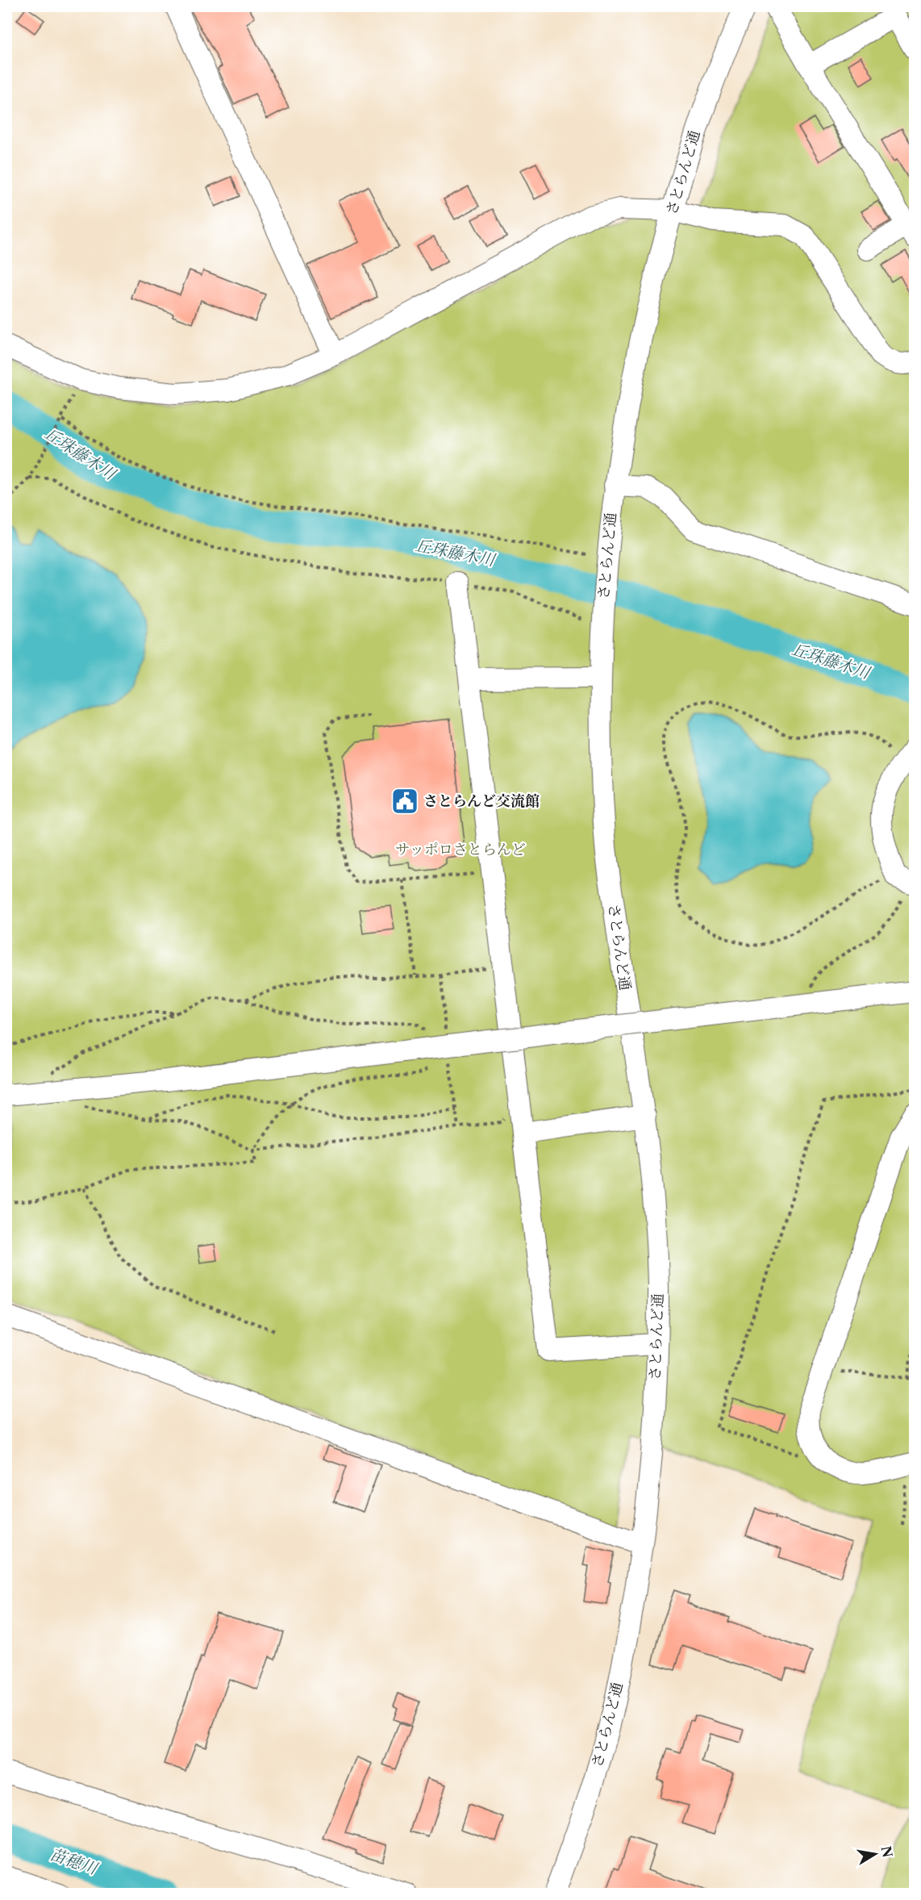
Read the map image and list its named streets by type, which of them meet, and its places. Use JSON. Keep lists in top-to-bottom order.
{
  "streets": {
    "street": ["さとらんど通"]
  },
  "water": ["丘珠藤木川", "苗穂川"],
  "parks": ["サッポロさとらんど"],
  "places": {
    "public building": ["さとらんど交流館"]
  },
  "north": "right"
}
